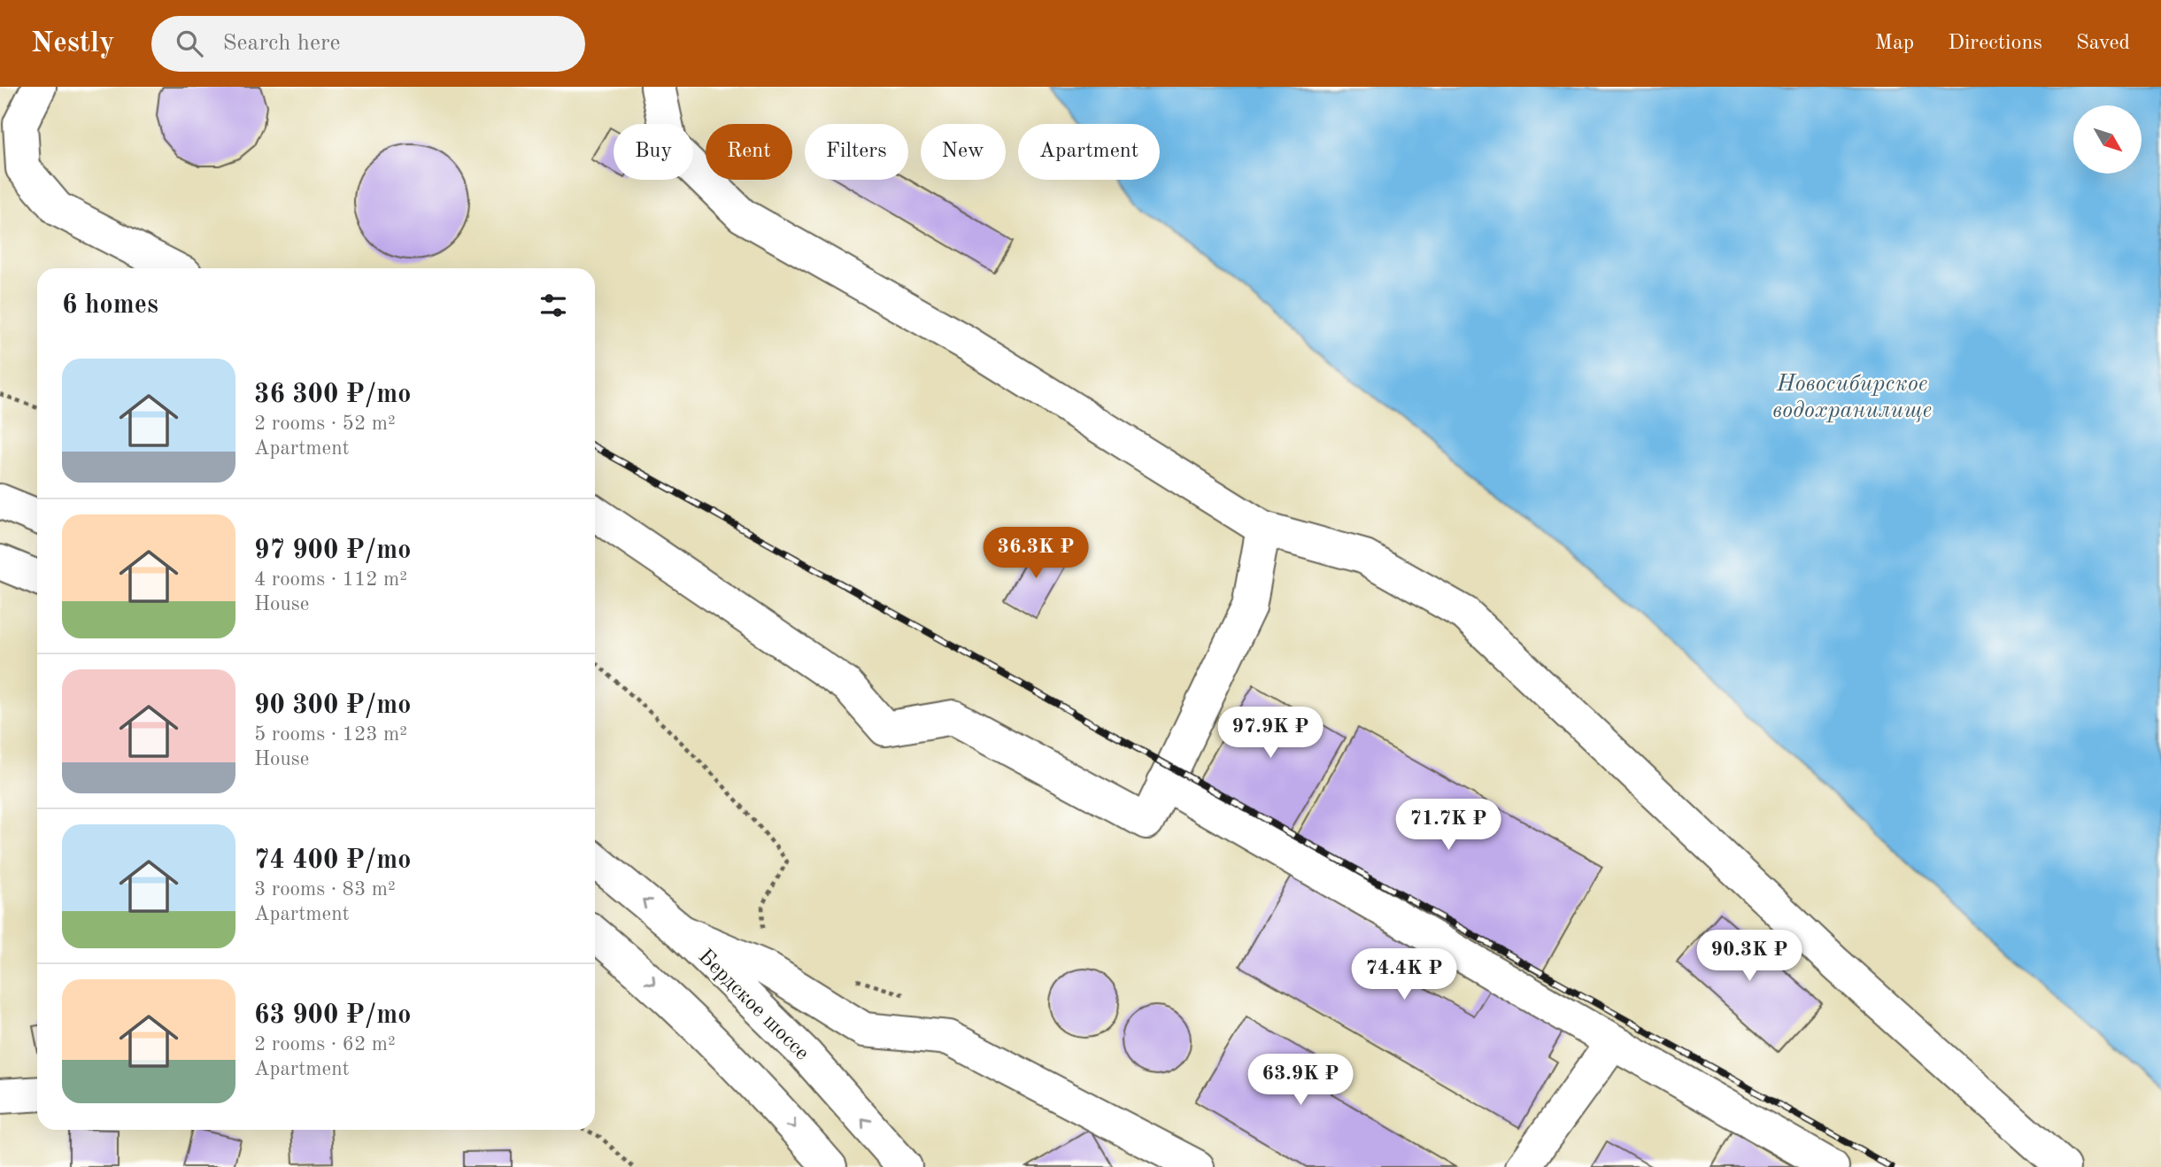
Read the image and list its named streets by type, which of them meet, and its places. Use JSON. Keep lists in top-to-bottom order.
{
  "streets": {
    "main road": ["Бердское шоссе"]
  },
  "water": ["Новосибирское водохранилище"],
  "north": "bottom right",
  "page": {
    "header": "Nestly",
    "search": "Search here",
    "nav": ["Map", "Directions", "Saved"],
    "chip": [
      "Buy",
      "Rent",
      "Filters",
      "New",
      "Apartment"
    ],
    "heading": "6 homes",
    "list": [
      {
        "name": "36 300 ₽/mo",
        "note": "2 rooms · 52 m² · Apartment"
      },
      {
        "name": "97 900 ₽/mo",
        "note": "4 rooms · 112 m² · House"
      },
      {
        "name": "90 300 ₽/mo",
        "note": "5 rooms · 123 m² · House"
      },
      {
        "name": "74 400 ₽/mo",
        "note": "3 rooms · 83 m² · Apartment"
      },
      {
        "name": "63 900 ₽/mo",
        "note": "2 rooms · 62 m² · Apartment"
      }
    ],
    "price": [
      "36.3K ₽",
      "97.9K ₽",
      "71.7K ₽",
      "90.3K ₽",
      "74.4K ₽",
      "63.9K ₽"
    ]
  }
}
